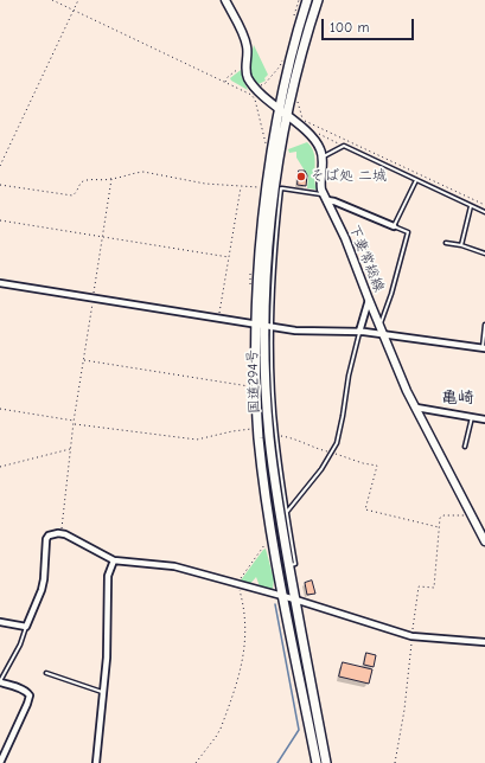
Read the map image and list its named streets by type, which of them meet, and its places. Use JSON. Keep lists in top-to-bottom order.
{
  "streets": {
    "highway": ["国道294号"],
    "main road": ["下妻常総線"]
  },
  "districts": ["亀崎"],
  "places": ["そば処 二城"],
  "scale_bar": "100 m"
}
